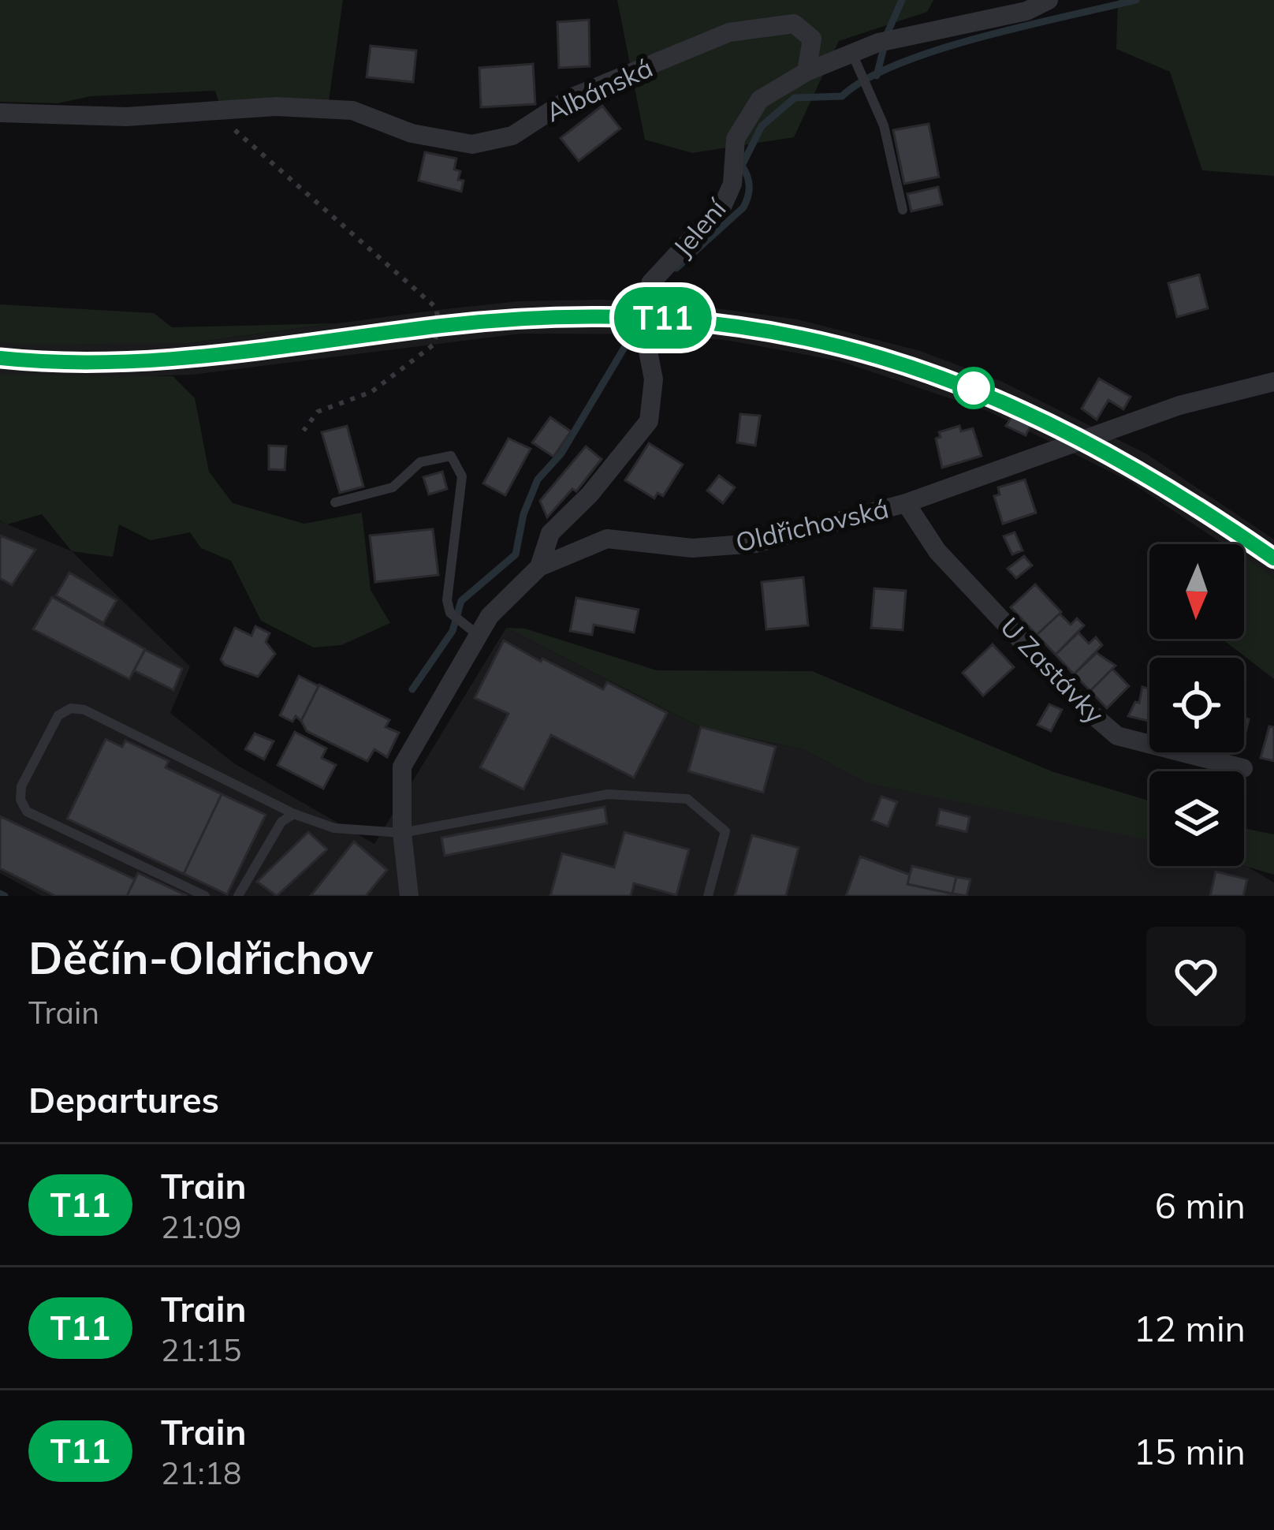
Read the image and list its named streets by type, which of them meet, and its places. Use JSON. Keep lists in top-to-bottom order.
{
  "streets": {
    "street": [
      "Albánská",
      "Jelení",
      "Oldřichovská",
      "U Zastávky"
    ]
  },
  "crossings": [
    ["Albánská", "Jelení"],
    ["Jelení", "Oldřichovská"],
    ["Oldřichovská", "U Zastávky"]
  ],
  "north": "bottom",
  "page": {
    "on_map": "T11",
    "heading": [
      ["Děčín-Oldřichov", "Train"],
      "Departures"
    ],
    "list": [
      {
        "mark": "T11",
        "name": "Train",
        "note": "21:09",
        "value": "6 min"
      },
      {
        "mark": "T11",
        "name": "Train",
        "note": "21:15",
        "value": "12 min"
      },
      {
        "mark": "T11",
        "name": "Train",
        "note": "21:18",
        "value": "15 min"
      }
    ]
  }
}
